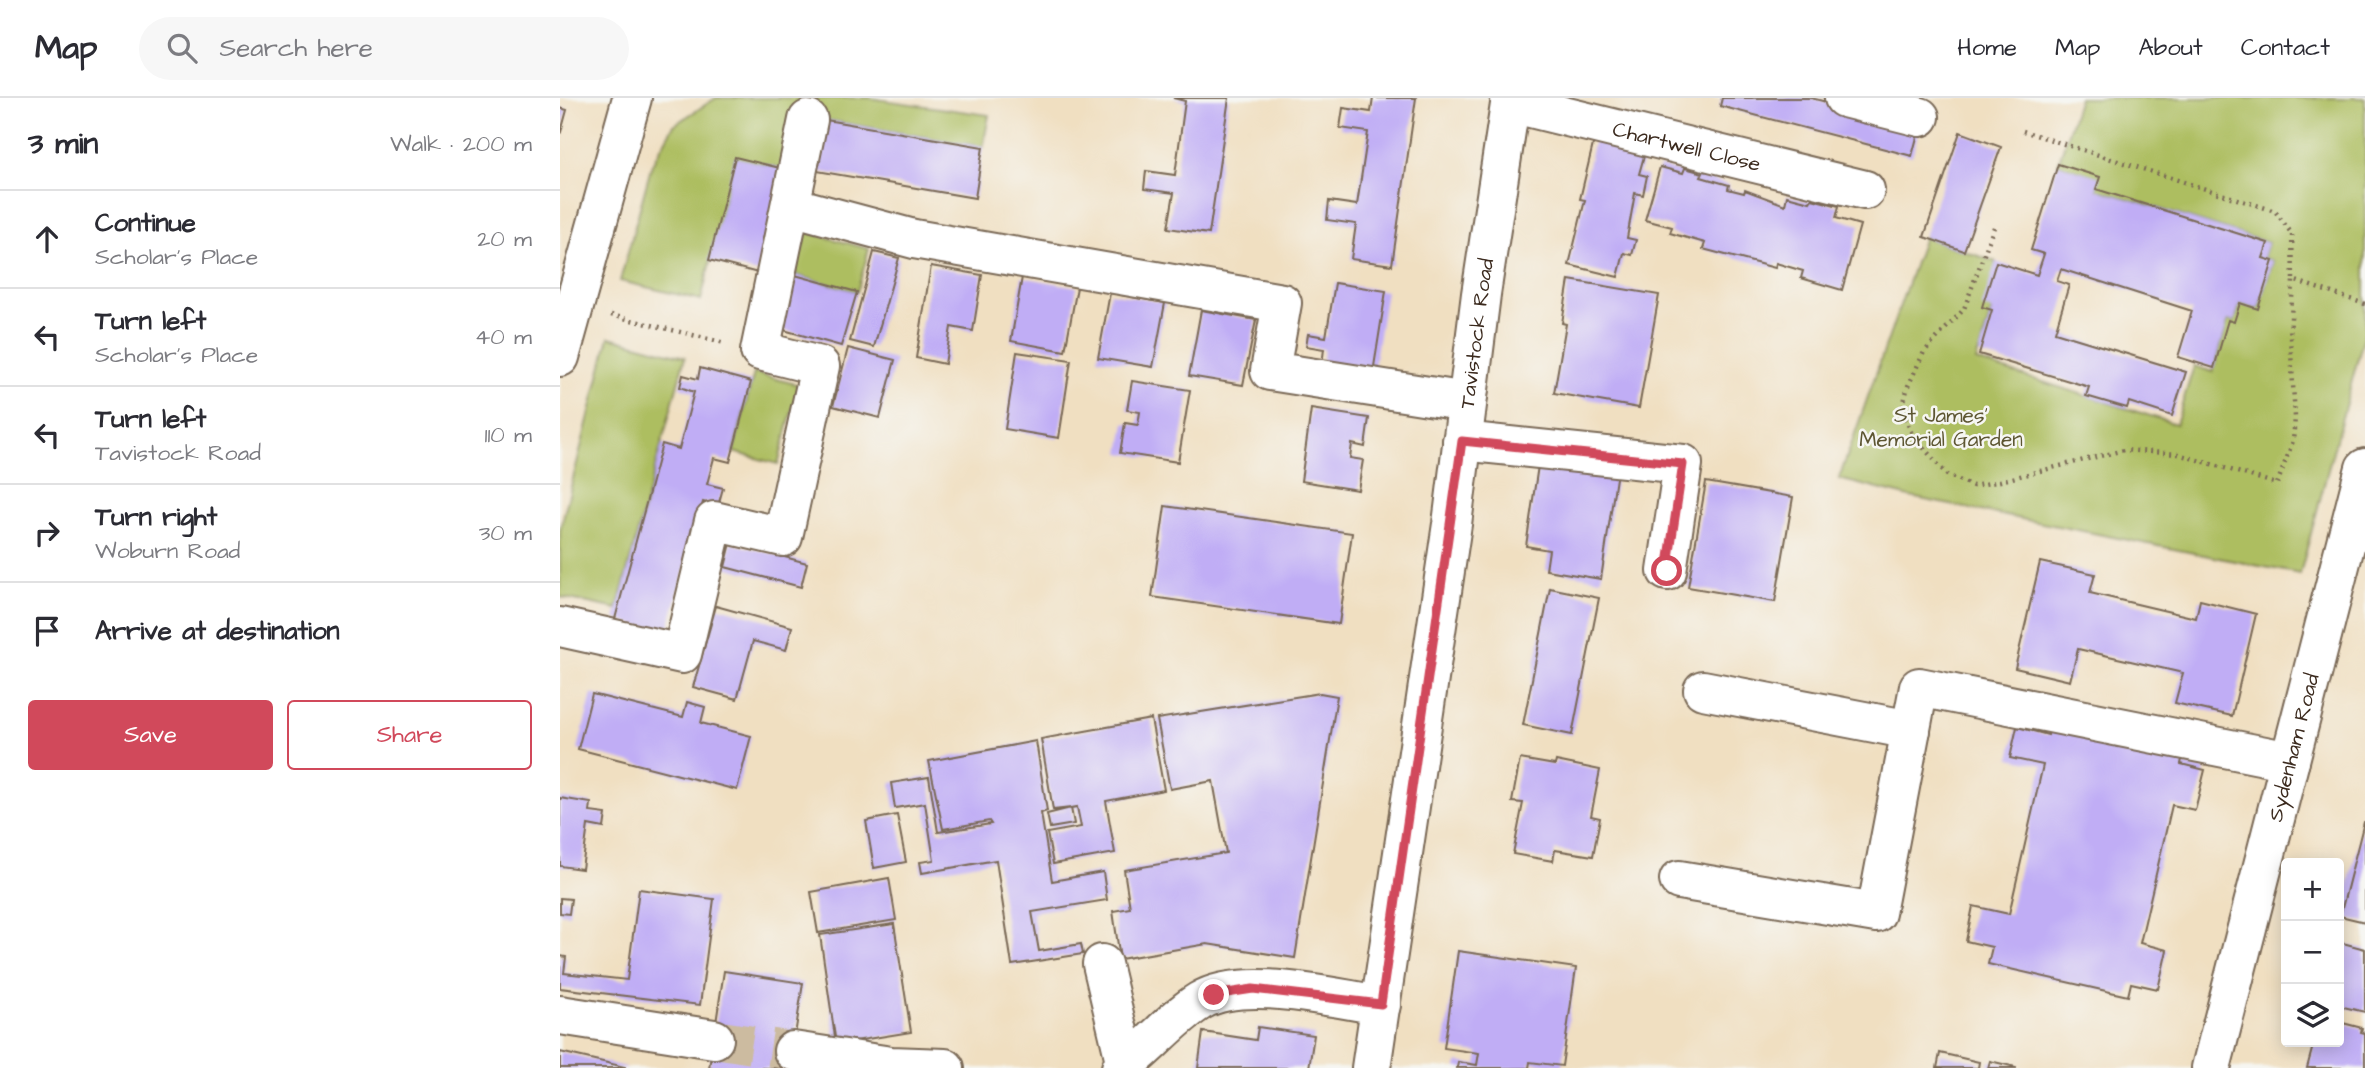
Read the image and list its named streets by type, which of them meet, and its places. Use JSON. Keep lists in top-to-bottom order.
{
  "streets": {
    "street": ["Chartwell Close", "Tavistock Road", "Sydenham Road"]
  },
  "crossings": [
    ["Chartwell Close", "Tavistock Road"]
  ],
  "parks": ["St James' Memorial Garden"],
  "page": {
    "header": "Map",
    "search": "Search here",
    "nav": [
      "Home",
      "Map",
      "About",
      "Contact"
    ],
    "heading": ["3 min", "Walk · 200 m"],
    "list": [
      ["Continue", "Scholar's Place", "20 m"],
      ["Turn left", "Scholar's Place", "40 m"],
      ["Turn left", "Tavistock Road", "110 m"],
      ["Turn right", "Woburn Road", "30 m"],
      "Arrive at destination"
    ],
    "buttons": ["Save", "Share"],
    "map_buttons": ["+", "−"]
  }
}
